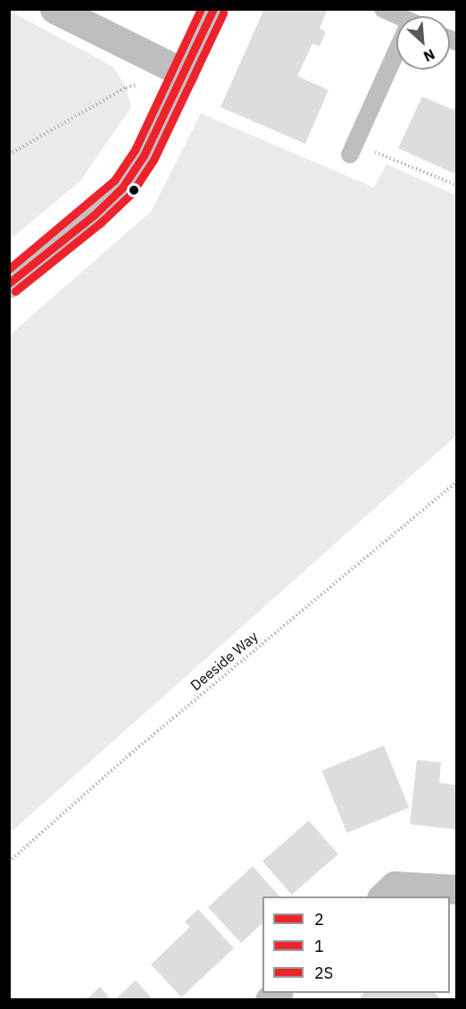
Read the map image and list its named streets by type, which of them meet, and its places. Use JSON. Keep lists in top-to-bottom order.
{
  "streets": {
    "path": ["Deeside Way"]
  },
  "lines": ["transit line 2", "transit line 2S", "transit line 1"],
  "legend": ["2", "1", "2S"],
  "north": "bottom right"
}
